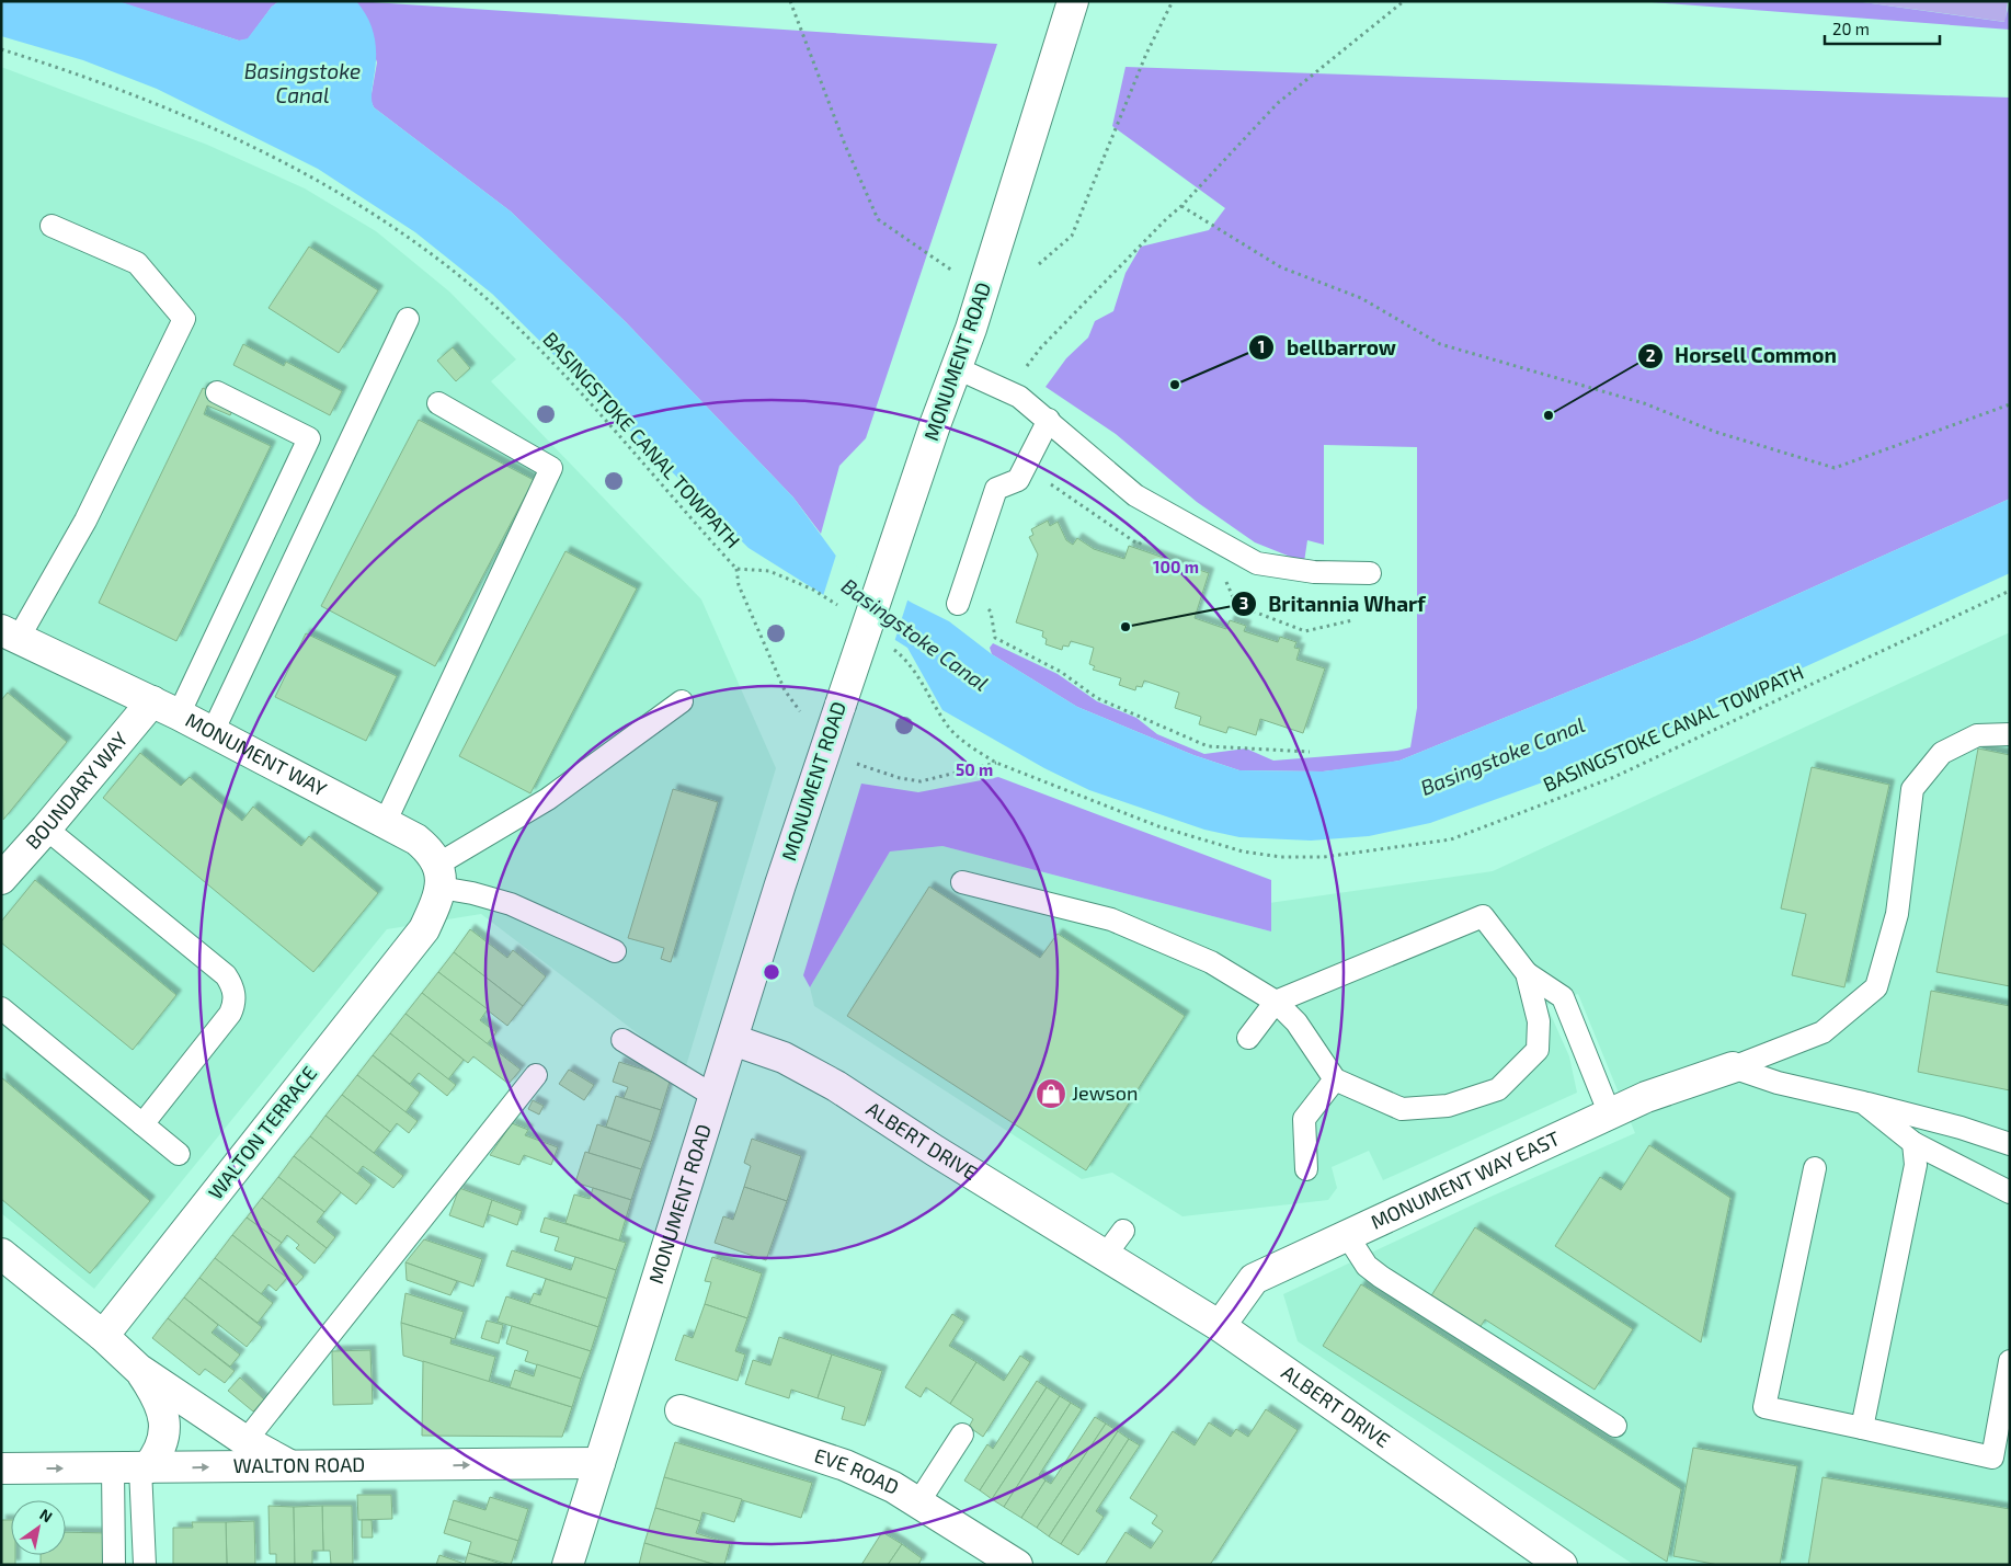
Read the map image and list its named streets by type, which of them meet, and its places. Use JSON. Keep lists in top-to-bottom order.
{
  "streets": {
    "street": [
      "MONUMENT ROAD",
      "MONUMENT WAY",
      "BOUNDARY WAY",
      "WALTON TERRACE",
      "ALBERT DRIVE",
      "MONUMENT WAY EAST",
      "WALTON ROAD",
      "EVE ROAD"
    ],
    "path": ["BASINGSTOKE CANAL TOWPATH"]
  },
  "crossings": [
    ["MONUMENT ROAD", "ALBERT DRIVE"],
    ["MONUMENT ROAD", "WALTON ROAD"],
    ["MONUMENT WAY", "BOUNDARY WAY"],
    ["MONUMENT WAY", "WALTON TERRACE"],
    ["ALBERT DRIVE", "MONUMENT WAY EAST"]
  ],
  "one_way": ["WALTON ROAD"],
  "water": ["Basingstoke Canal"],
  "places": {
    "other": ["bellbarrow", "Horsell Common", "Britannia Wharf"],
    "shop": ["Jewson"]
  },
  "scale_bar": "20 m",
  "north": "top right",
  "rings": ["100 m", "50 m"]
}
